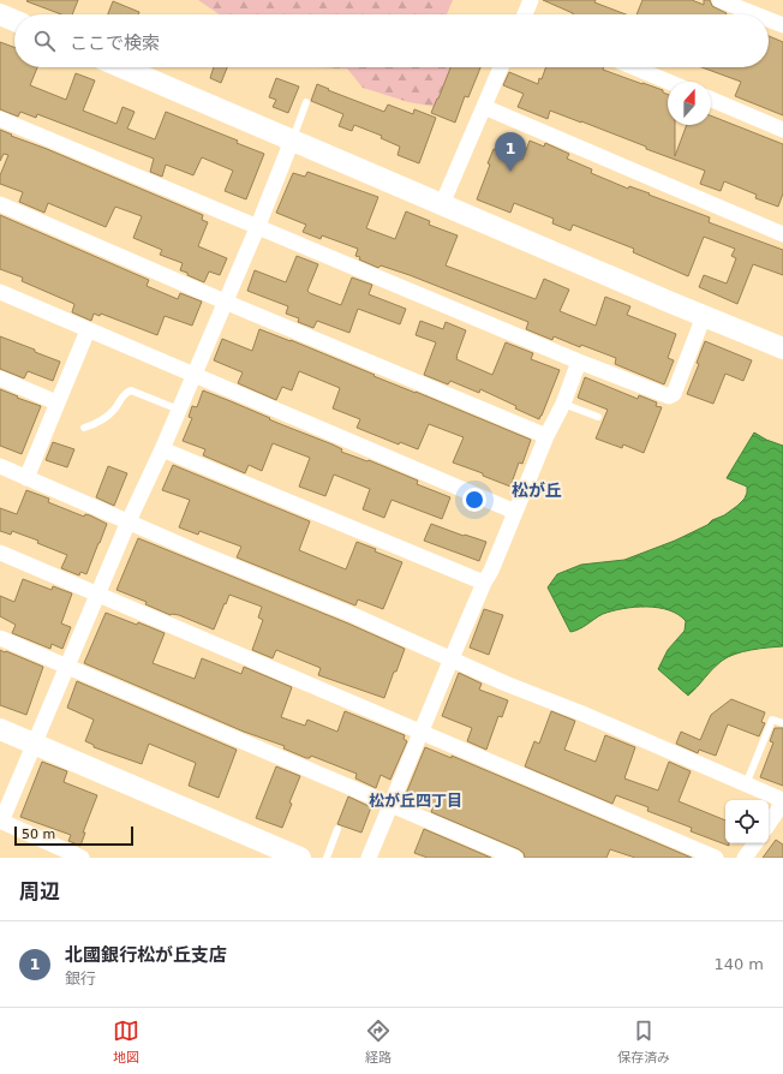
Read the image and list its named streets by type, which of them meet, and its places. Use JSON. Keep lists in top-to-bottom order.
{
  "districts": ["松が丘", "松が丘四丁目"],
  "scale_bar": "50 m",
  "north": "top",
  "page": {
    "search": "ここで検索",
    "pins": "1",
    "scale": "50 m",
    "heading": "周辺",
    "list": [
      {
        "mark": "1",
        "name": "北國銀行松が丘支店",
        "note": "銀行",
        "value": "140 m"
      }
    ],
    "nav": ["地図", "経路", "保存済み"]
  }
}
